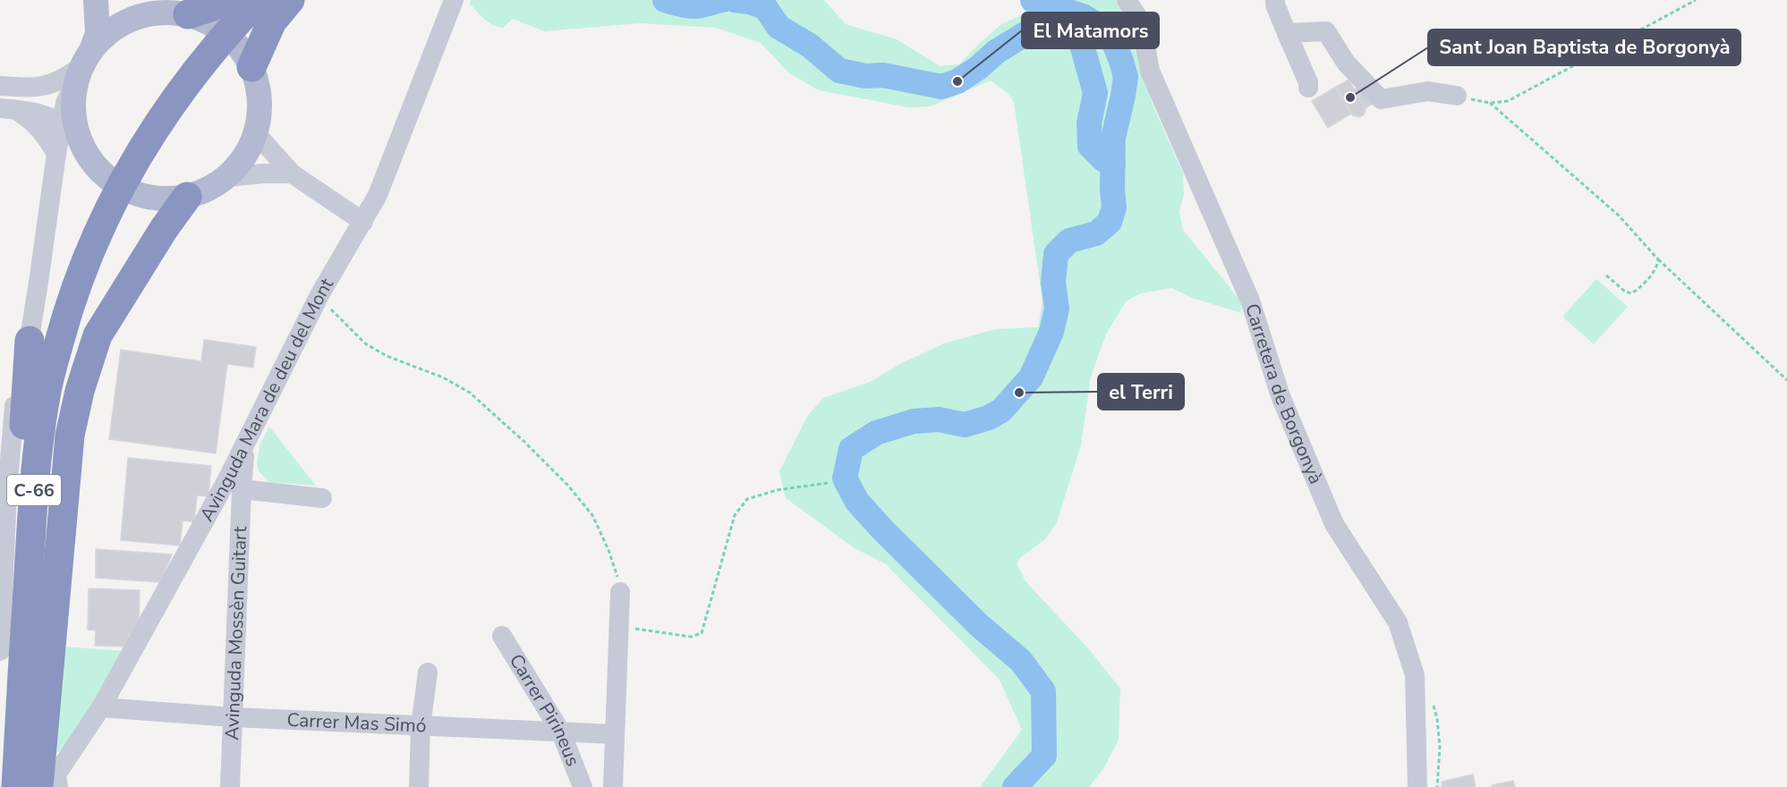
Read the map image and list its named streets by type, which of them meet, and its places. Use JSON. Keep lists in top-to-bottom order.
{
  "streets": {
    "highway": ["C-66"],
    "street": [
      "Carretera de Borgonyà",
      "Avinguda Mara de deu del Mont",
      "Avinguda Mossèn Guitart",
      "Carrer Pirineus",
      "Carrer Mas Simó"
    ]
  },
  "crossings": [
    ["Avinguda Mara de deu del Mont", "Avinguda Mossèn Guitart"],
    ["Avinguda Mara de deu del Mont", "Carrer Mas Simó"],
    ["Avinguda Mossèn Guitart", "Carrer Mas Simó"],
    ["Carrer Pirineus", "Carrer Mas Simó"]
  ],
  "places": ["El Matamors", "Sant Joan Baptista de Borgonyà", "el Terri"]
}
